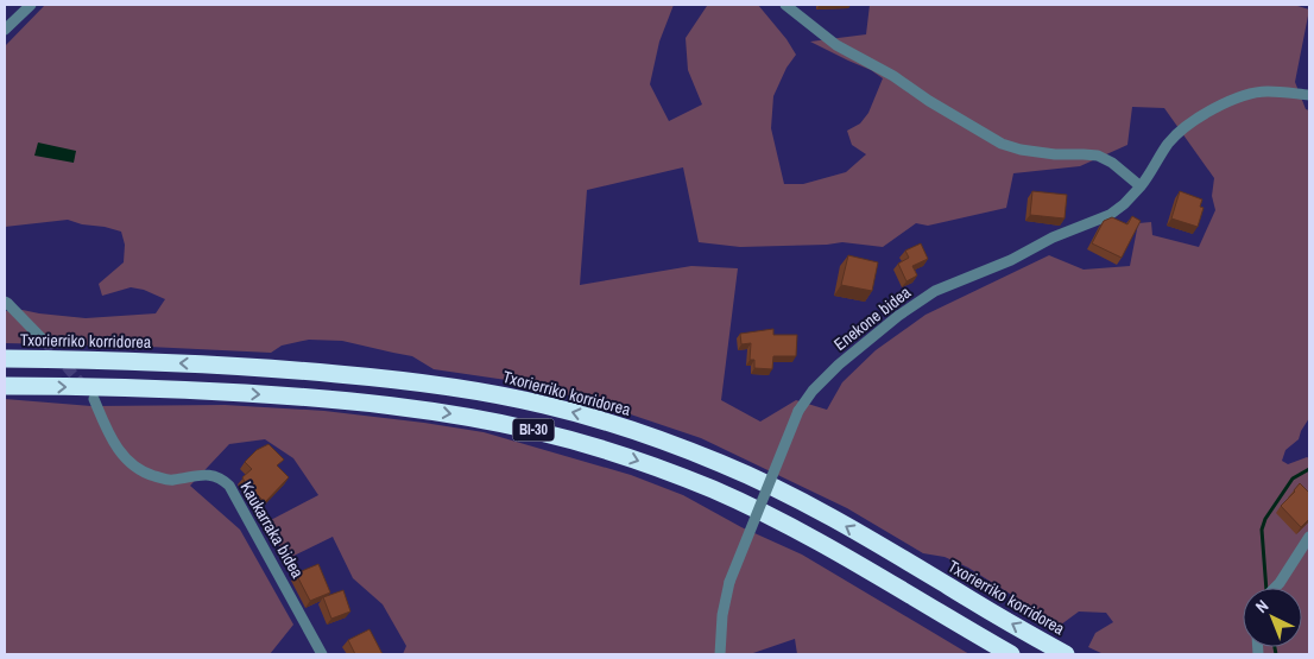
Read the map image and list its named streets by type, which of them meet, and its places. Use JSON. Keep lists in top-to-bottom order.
{
  "streets": {
    "highway": ["Txorierriko korridorea", "BI-30"],
    "street": ["Enekone bidea", "Kaukarraka bidea"]
  },
  "north": "top left"
}
